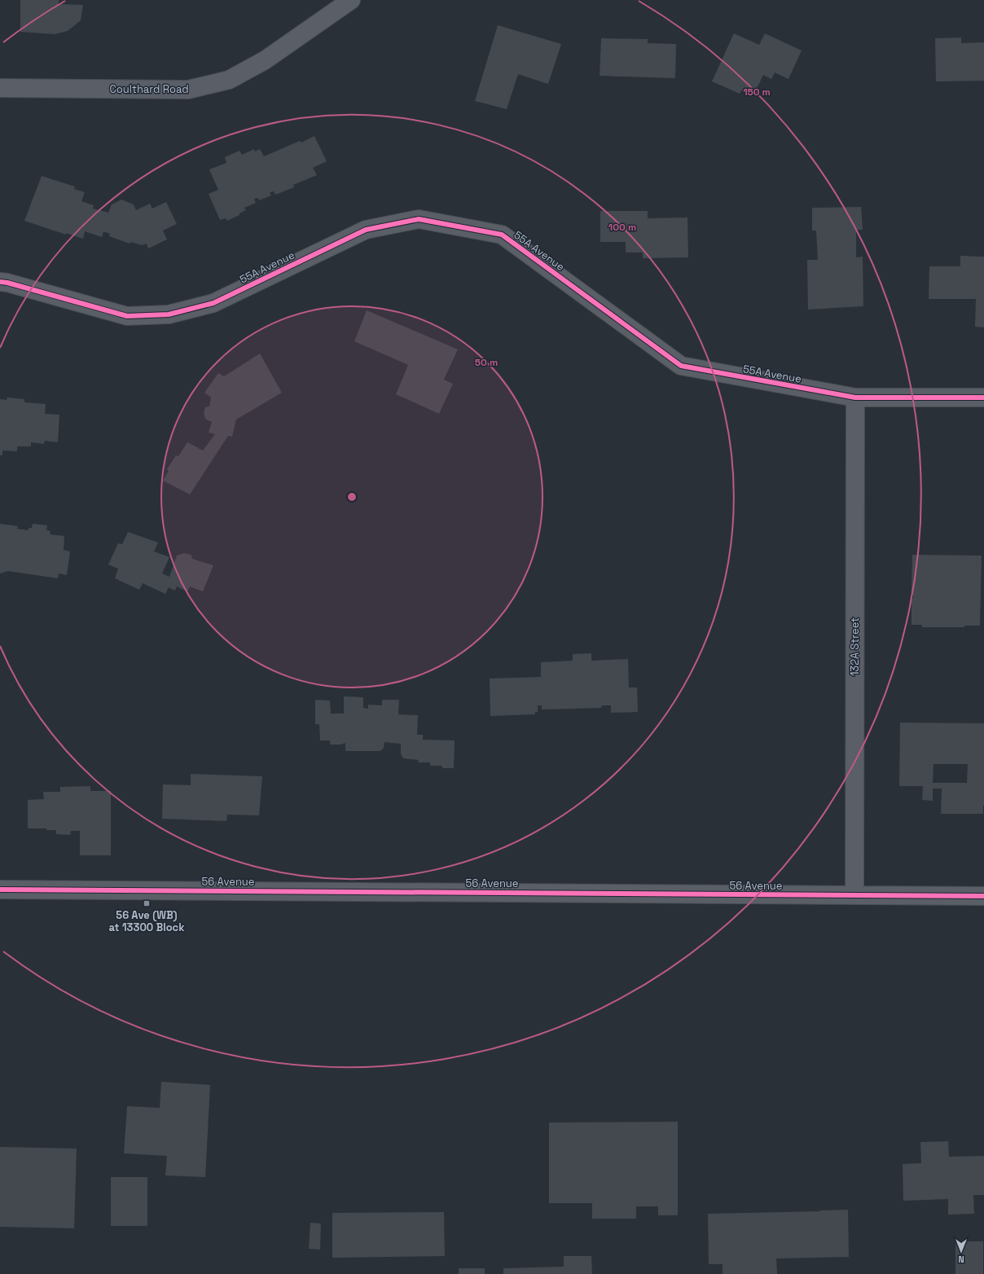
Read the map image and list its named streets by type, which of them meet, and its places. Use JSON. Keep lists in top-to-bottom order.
{
  "streets": {
    "street": [
      "Coulthard Road",
      "55A Avenue",
      "132A Street",
      "56 Avenue"
    ]
  },
  "crossings": [
    ["55A Avenue", "132A Street"],
    ["132A Street", "56 Avenue"]
  ],
  "places": {
    "transit": ["56 Ave (WB) at 13300 Block"]
  },
  "north": "bottom",
  "rings": ["150 m", "100 m", "50 m"]
}
